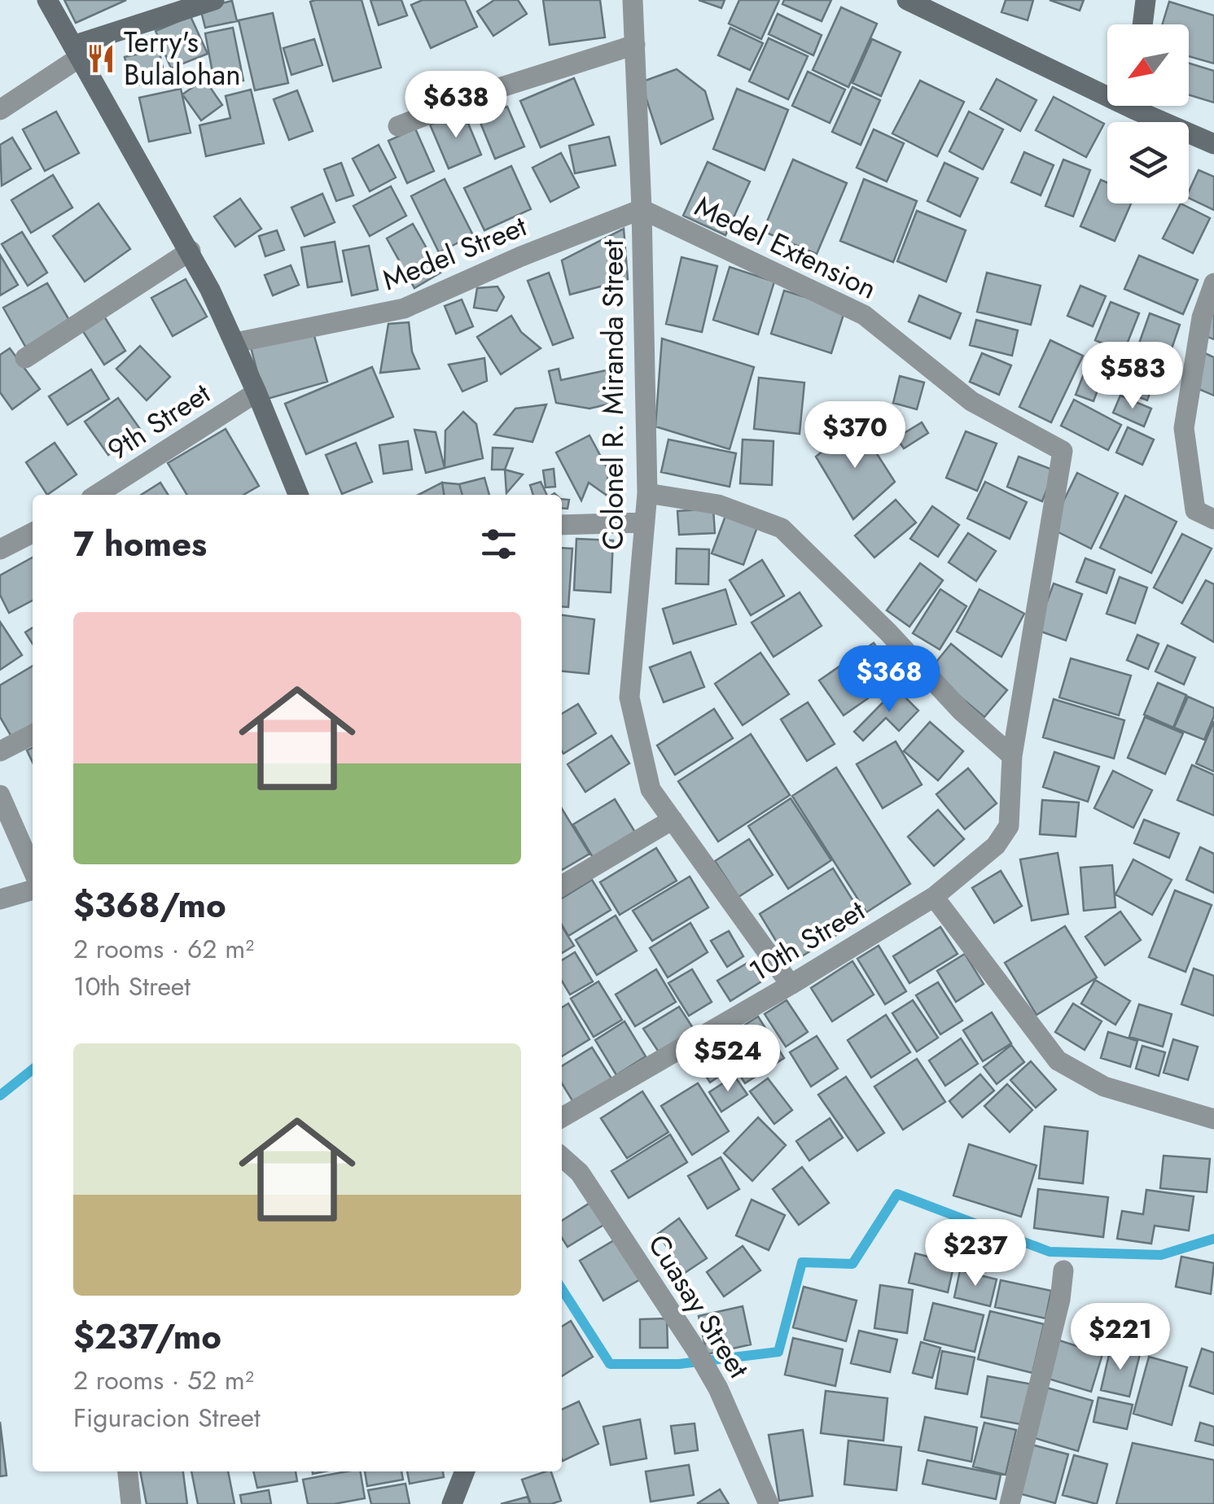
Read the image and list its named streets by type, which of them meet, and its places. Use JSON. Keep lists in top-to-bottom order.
{
  "streets": {
    "street": [
      "Medel Extension",
      "Medel Street",
      "Colonel R. Miranda Street",
      "9th Street",
      "10th Street",
      "Cuasay Street"
    ]
  },
  "crossings": [
    ["Medel Extension", "Medel Street"],
    ["Medel Extension", "Colonel R. Miranda Street"],
    ["Medel Extension", "10th Street"],
    ["Medel Street", "Colonel R. Miranda Street"],
    ["Colonel R. Miranda Street", "10th Street"]
  ],
  "places": {
    "restaurant": ["Terry's Bulalohan"]
  },
  "north": "bottom left",
  "page": {
    "price": [
      "$638",
      "$583",
      "$370",
      "$368",
      "$524",
      "$237",
      "$221"
    ],
    "heading": "7 homes",
    "list": [
      {
        "name": "$368/mo",
        "note": "2 rooms · 62 m² · 10th Street"
      },
      {
        "name": "$237/mo",
        "note": "2 rooms · 52 m² · Figuracion Street"
      }
    ]
  }
}
